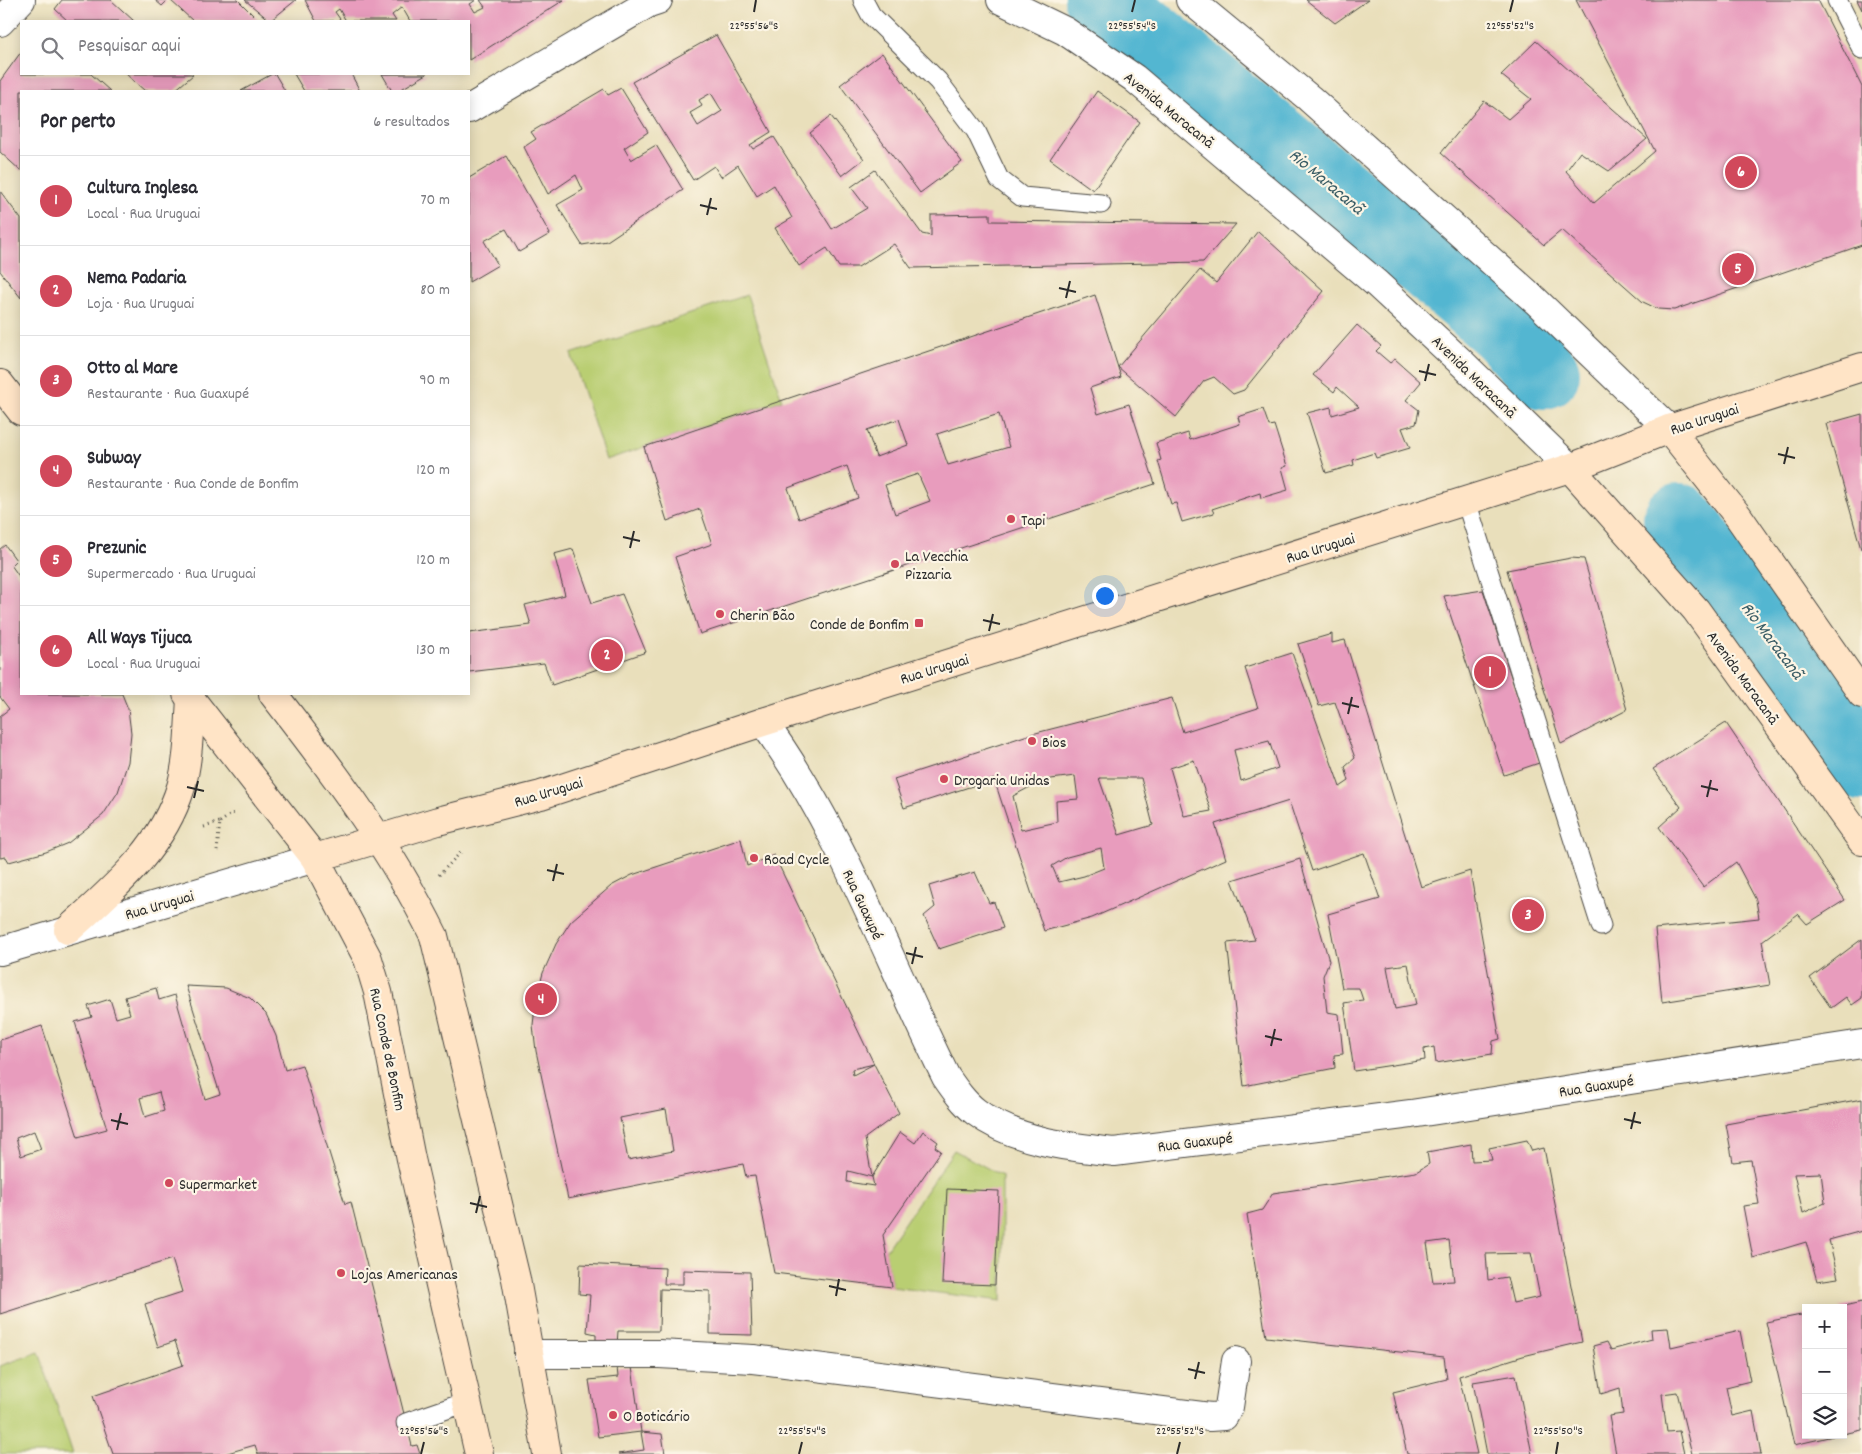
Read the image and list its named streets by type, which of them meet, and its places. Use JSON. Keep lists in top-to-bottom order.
{
  "streets": {
    "main road": ["Avenida Maracanã", "Rua Uruguai", "Rua Conde de Bonfim"],
    "street": ["Rua Guaxupé"]
  },
  "crossings": [
    ["Avenida Maracanã", "Rua Uruguai"],
    ["Rua Uruguai", "Rua Guaxupé"],
    ["Rua Uruguai", "Rua Conde de Bonfim"]
  ],
  "water": ["Rio Maracanã"],
  "places": {
    "other": [
      "Tapi",
      "La Vecchia Pizzaria",
      "Cherin Bão",
      "Bios",
      "Drogaria Unidas",
      "Road Cycle",
      "Supermarket",
      "Lojas Americanas",
      "O Boticário"
    ],
    "transit": ["Conde de Bonfim"]
  },
  "page": {
    "search": "Pesquisar aqui",
    "heading": ["Por perto", "6 resultados"],
    "pins": [
      "6",
      "5",
      "2",
      "1",
      "3",
      "4"
    ],
    "list": [
      {
        "mark": "1",
        "name": "Cultura Inglesa",
        "note": "Local · Rua Uruguai",
        "value": "70 m"
      },
      {
        "mark": "2",
        "name": "Nema Padaria",
        "note": "Loja · Rua Uruguai",
        "value": "80 m"
      },
      {
        "mark": "3",
        "name": "Otto al Mare",
        "note": "Restaurante · Rua Guaxupé",
        "value": "90 m"
      },
      {
        "mark": "4",
        "name": "Subway",
        "note": "Restaurante · Rua Conde de Bonfim",
        "value": "120 m"
      },
      {
        "mark": "5",
        "name": "Prezunic",
        "note": "Supermercado · Rua Uruguai",
        "value": "120 m"
      },
      {
        "mark": "6",
        "name": "All Ways Tijuca",
        "note": "Local · Rua Uruguai",
        "value": "130 m"
      }
    ],
    "map_buttons": ["+", "−"]
  },
  "coordinates": [
    "22°55'56\"S",
    "22°55'54\"S",
    "22°55'52\"S",
    "22°55'50\"S"
  ]
}
